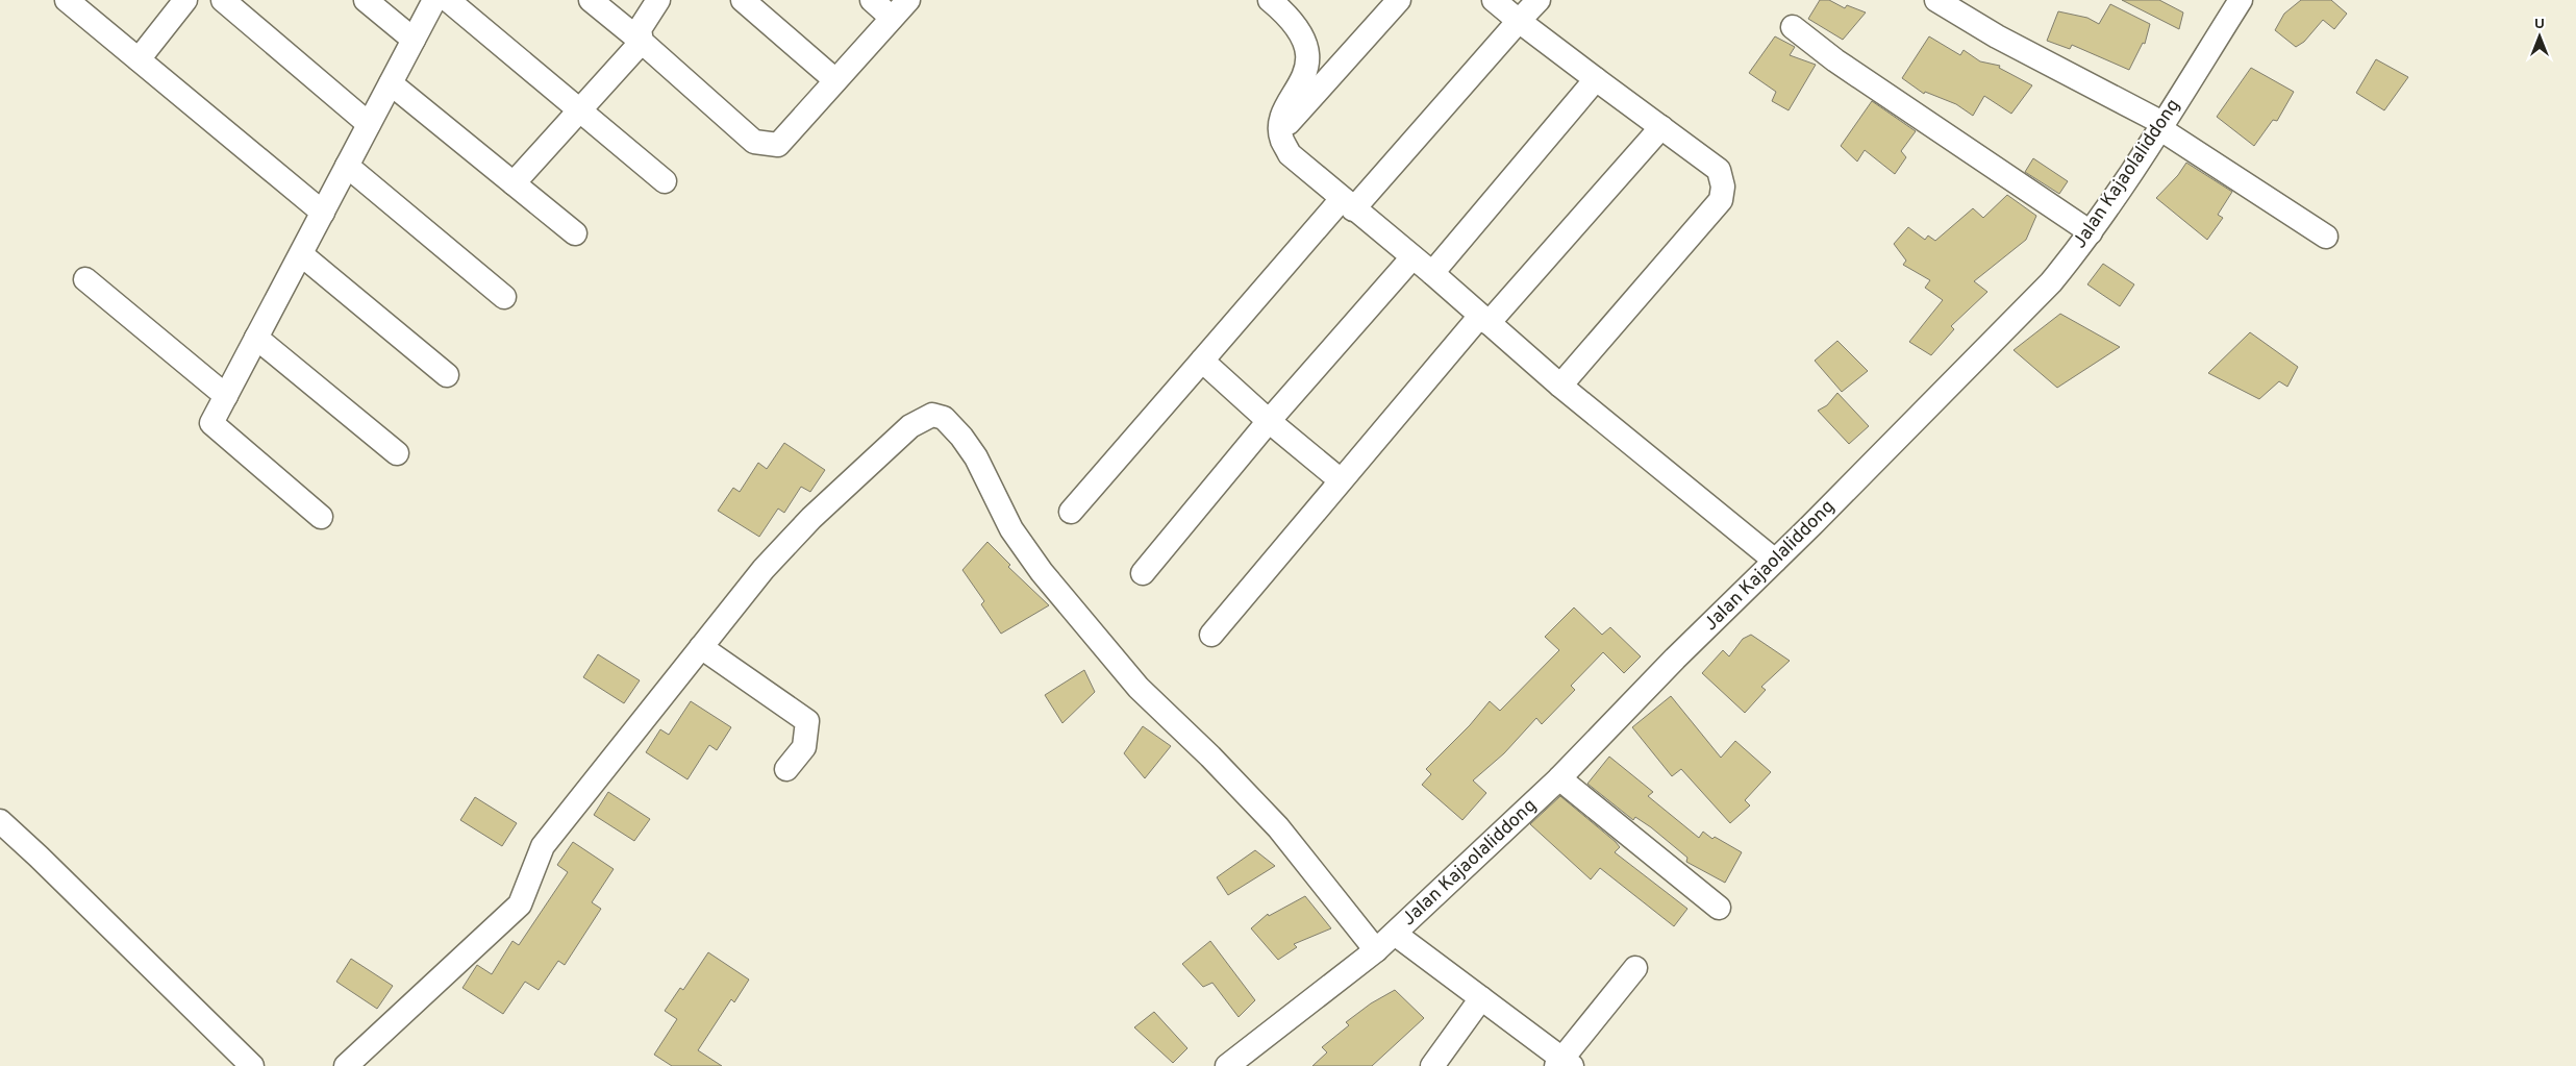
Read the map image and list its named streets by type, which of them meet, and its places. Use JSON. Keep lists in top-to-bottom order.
{
  "streets": {
    "street": ["Jalan Kajaolaliddong"]
  },
  "north": "top"
}
